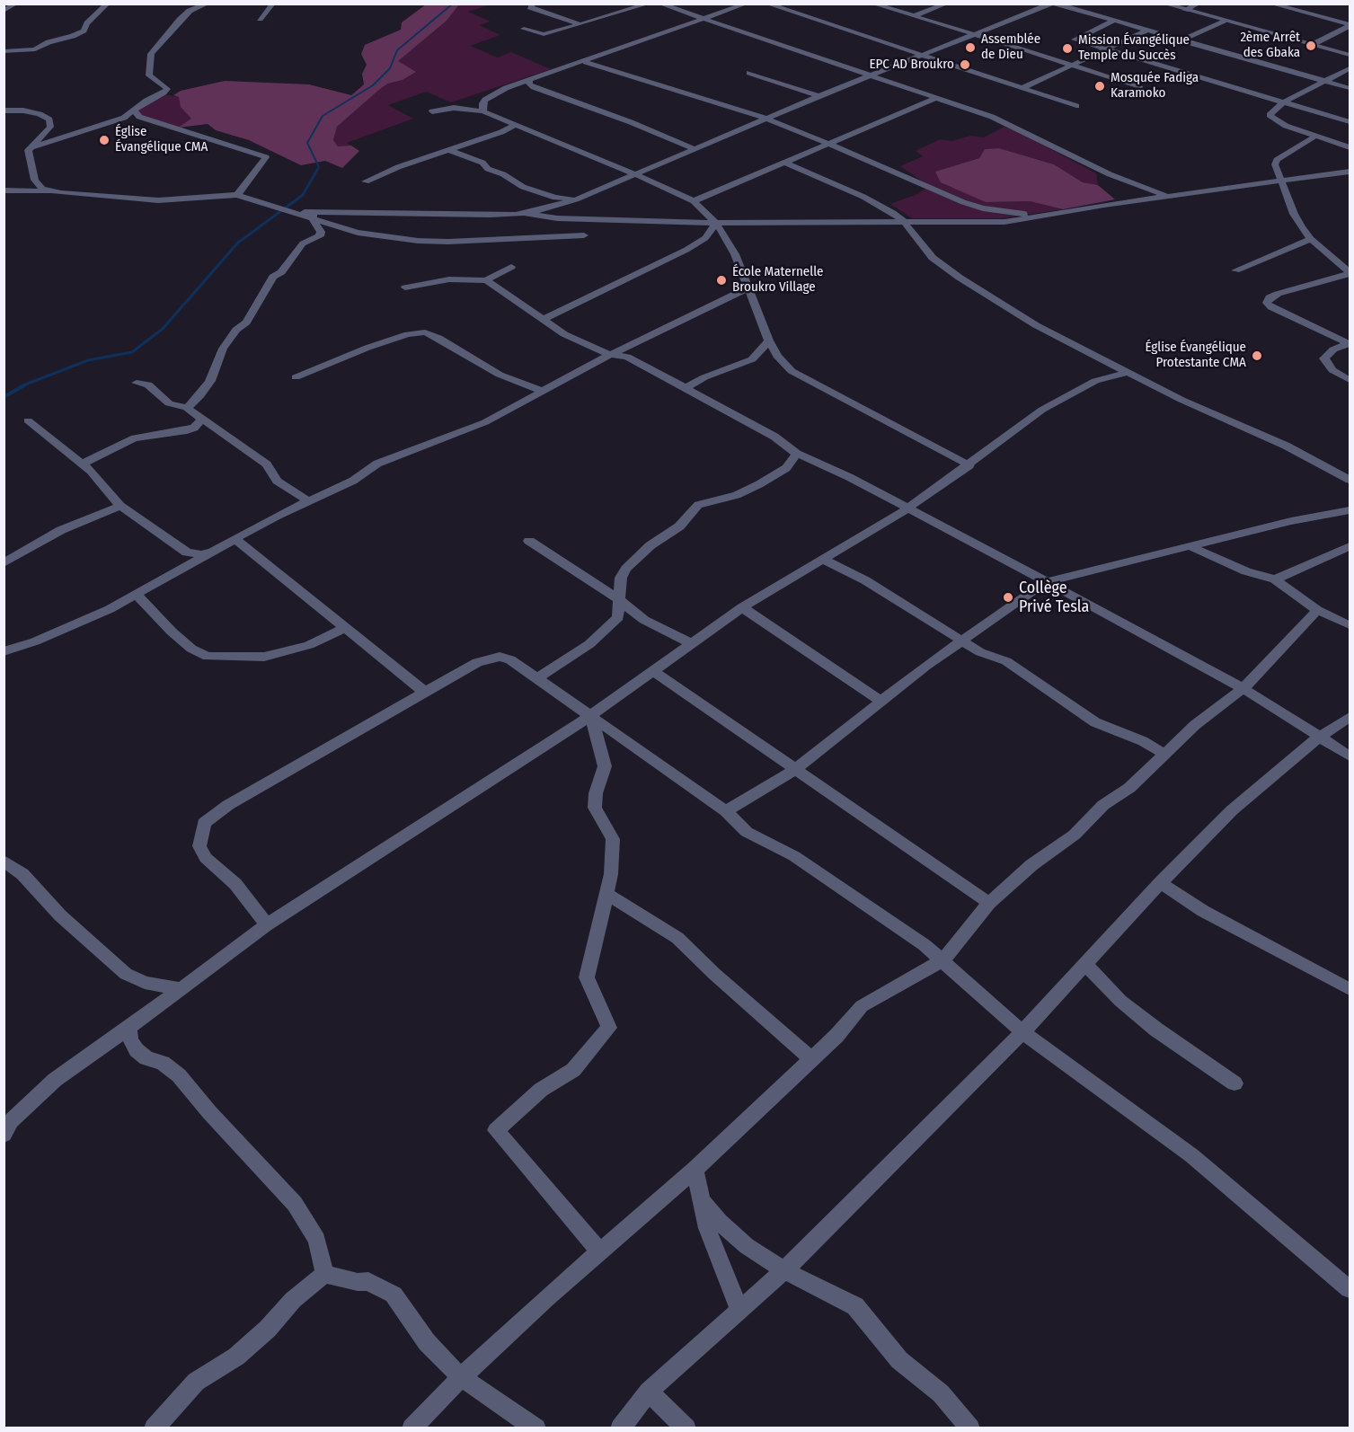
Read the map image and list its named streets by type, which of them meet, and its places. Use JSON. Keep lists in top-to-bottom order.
{
  "places": [
    "2ème Arrêt des Gbaka",
    "Assemblée de Dieu",
    "Mission Évangélique Temple du Succès",
    "EPC AD Broukro",
    "Mosquée Fadiga Karamoko",
    "Église Évangélique CMA",
    "École Maternelle Broukro Village",
    "Église Évangélique Protestante CMA",
    "Collège Privé Tesla"
  ]
}
